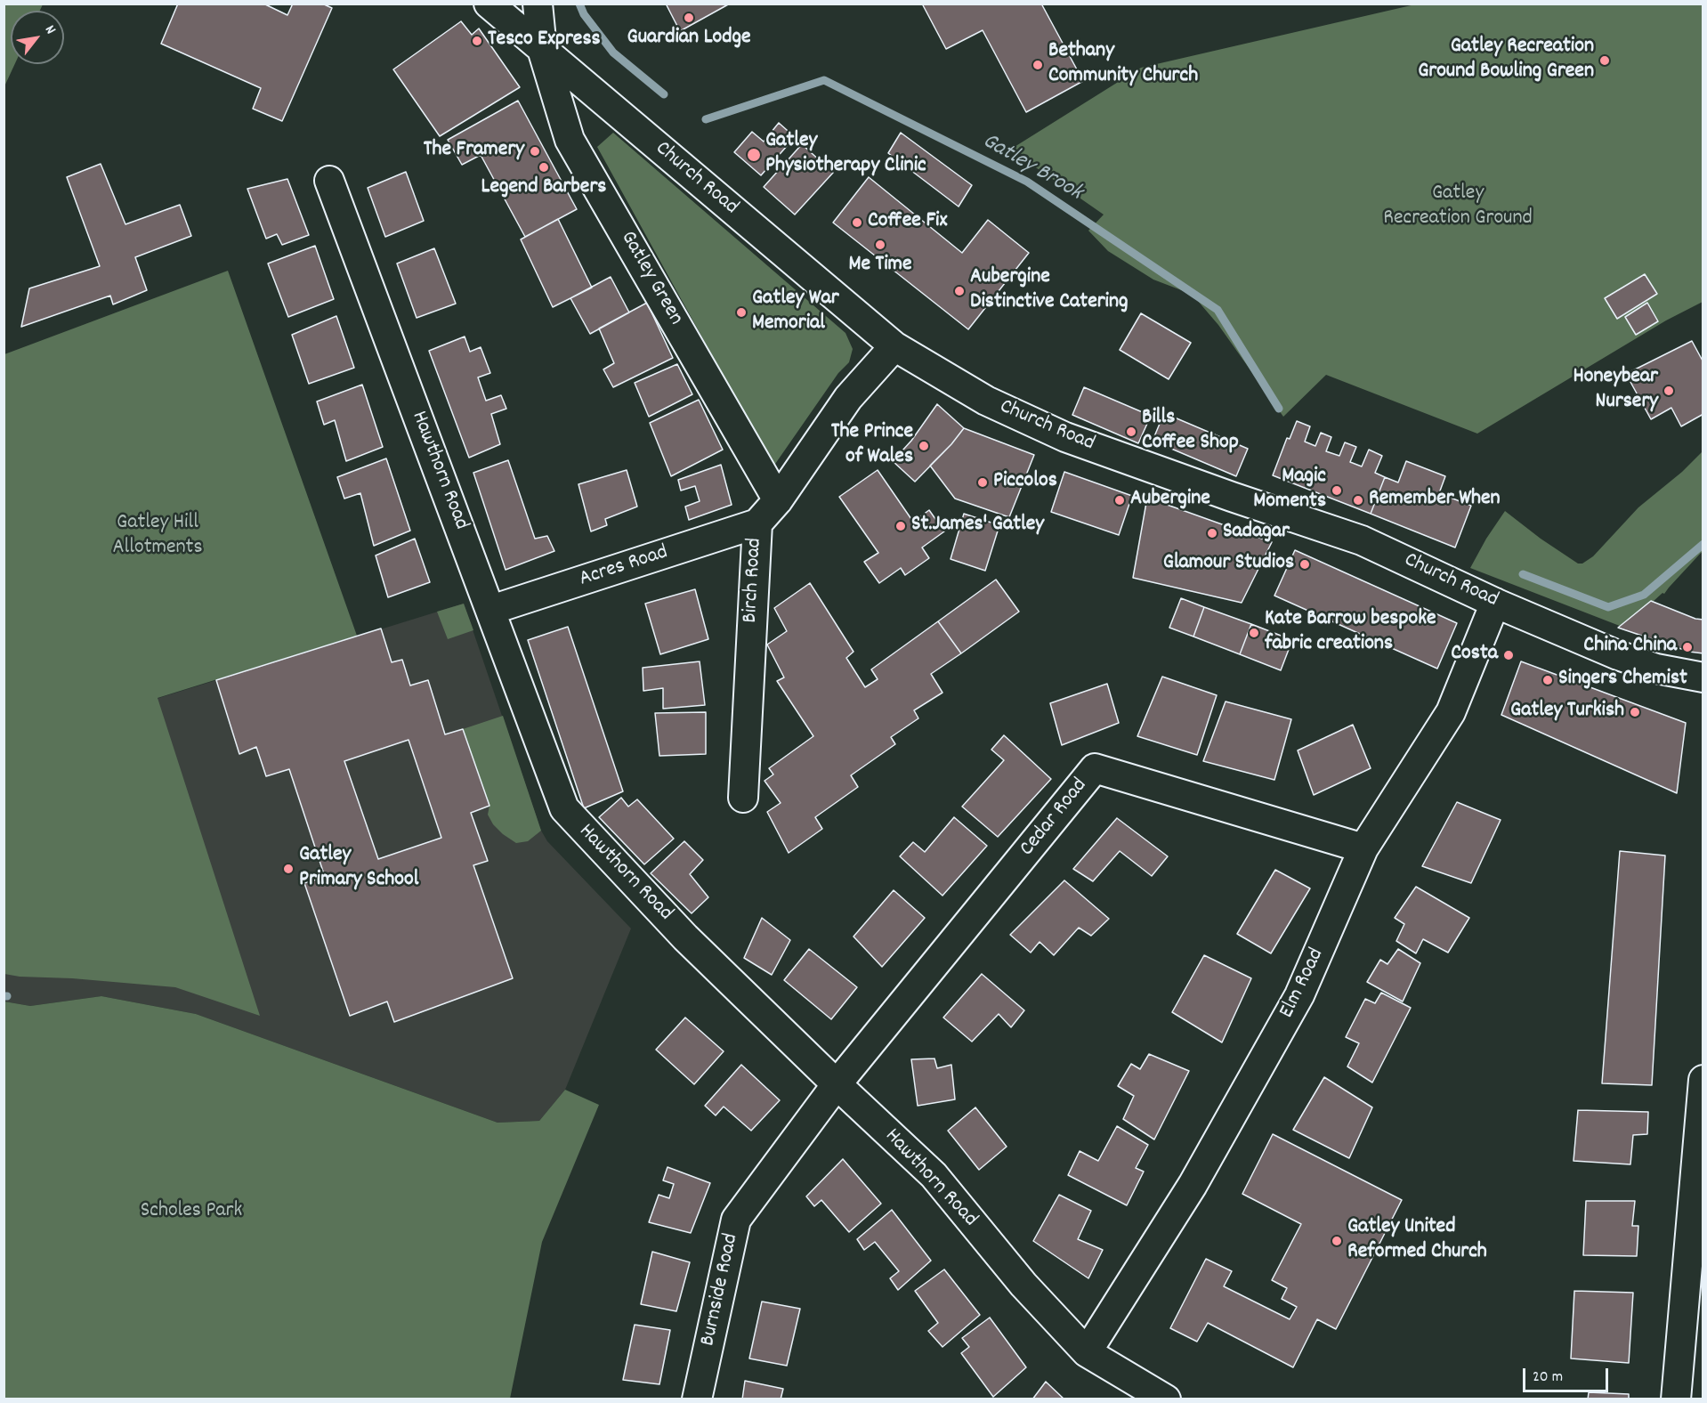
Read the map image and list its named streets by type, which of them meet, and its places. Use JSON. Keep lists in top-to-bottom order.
{
  "streets": {
    "street": [
      "Church Road",
      "Gatley Green",
      "Hawthorn Road",
      "Acres Road",
      "Birch Road",
      "Cedar Road",
      "Elm Road",
      "Burnside Road"
    ]
  },
  "crossings": [
    ["Church Road", "Gatley Green"],
    ["Church Road", "Birch Road"],
    ["Church Road", "Elm Road"],
    ["Gatley Green", "Birch Road"],
    ["Hawthorn Road", "Acres Road"],
    ["Hawthorn Road", "Cedar Road"],
    ["Hawthorn Road", "Elm Road"],
    ["Hawthorn Road", "Burnside Road"],
    ["Acres Road", "Birch Road"],
    ["Cedar Road", "Elm Road"],
    ["Cedar Road", "Burnside Road"]
  ],
  "water": ["Gatley Brook"],
  "parks": ["Gatley Recreation Ground", "Gatley Hill Allotments", "Scholes Park"],
  "places": [
    "Guardian Lodge",
    "Tesco Express",
    "Gatley Recreation Ground Bowling Green",
    "Bethany Community Church",
    "The Framery",
    "Gatley Physiotherapy Clinic",
    "Legend Barbers",
    "Coffee Fix",
    "Me Time",
    "Aubergine Distinctive Catering",
    "Gatley War Memorial",
    "Honeybear Nursery",
    "Bills Coffee Shop",
    "The Prince of Wales",
    "Piccolos",
    "Magic Moments",
    "Aubergine",
    "Remember When",
    "St.James' Gatley",
    "Sadagar",
    "Glamour Studios",
    "Kate Barrow bespoke fabric creations",
    "China China",
    "Costa",
    "Singers Chemist",
    "Gatley Turkish",
    "Gatley Primary School",
    "Gatley United Reformed Church"
  ],
  "scale_bar": "20 m",
  "north": "top right"
}
